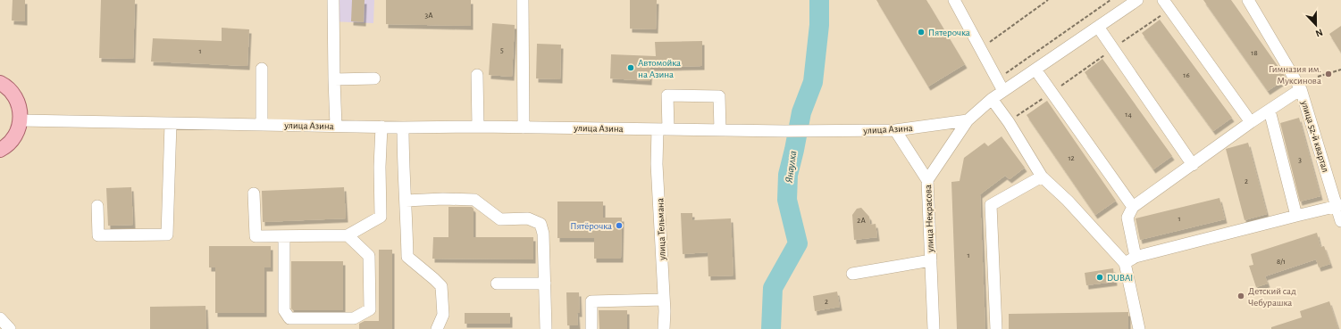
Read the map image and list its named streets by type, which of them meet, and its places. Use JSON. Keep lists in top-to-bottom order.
{
  "streets": {
    "street": [
      "улица Азина",
      "улица 52-й квартал",
      "улица Некрасова",
      "улица Тельмана"
    ]
  },
  "crossings": [
    ["улица Азина", "улица Некрасова"],
    ["улица Азина", "улица Тельмана"]
  ],
  "water": ["Янаулка"],
  "places": [
    "Пятерочка",
    "Автомойка на Азина",
    "Гимназия им. Муксинова",
    "Пятёрочка",
    "DUBAI",
    "Детский сад Чебурашка"
  ],
  "house_numbers": [
    "3А",
    "5",
    "1",
    "18",
    "16",
    "14",
    "12",
    "3",
    "2",
    "1",
    "2А",
    "1",
    "8/1",
    "2"
  ],
  "north": "bottom"
}
